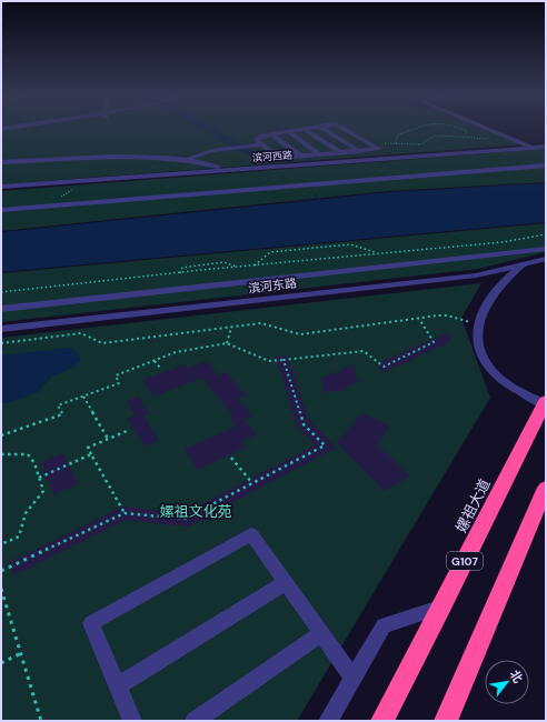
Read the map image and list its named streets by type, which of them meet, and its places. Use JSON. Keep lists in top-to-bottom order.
{
  "streets": {
    "highway": ["嫘祖大道", "G107"],
    "street": ["滨河西路", "滨河东路"]
  },
  "parks": ["嫘祖文化苑"],
  "north": "top right"
}
